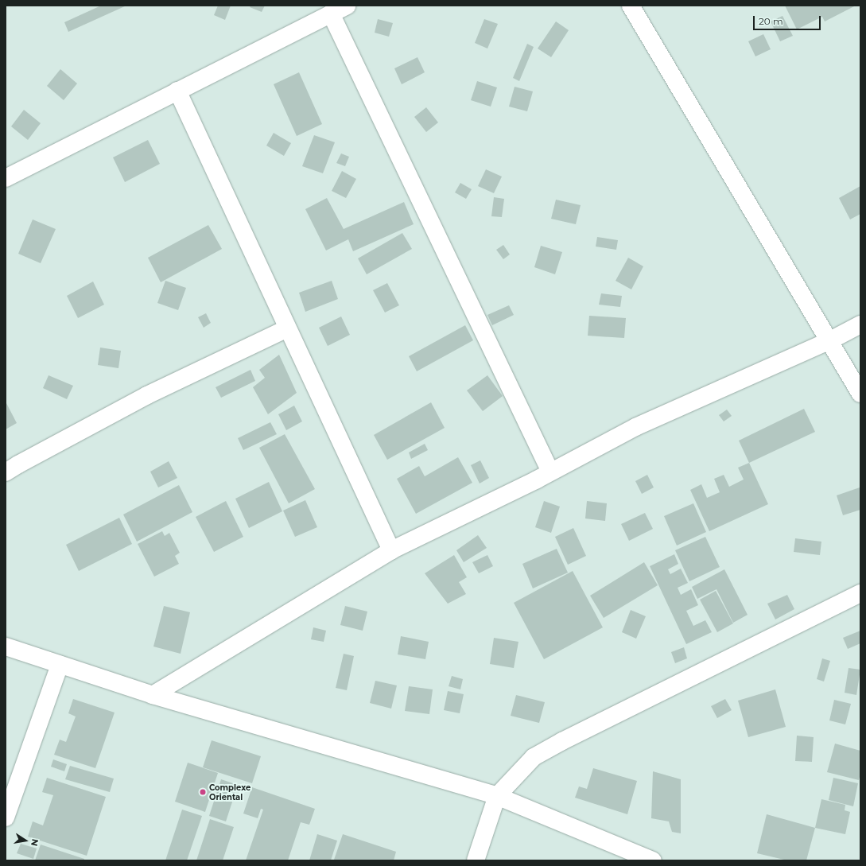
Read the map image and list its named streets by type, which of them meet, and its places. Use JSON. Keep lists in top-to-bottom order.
{
  "places": ["Complexe Oriental"],
  "scale_bar": "20 m",
  "north": "right"
}
